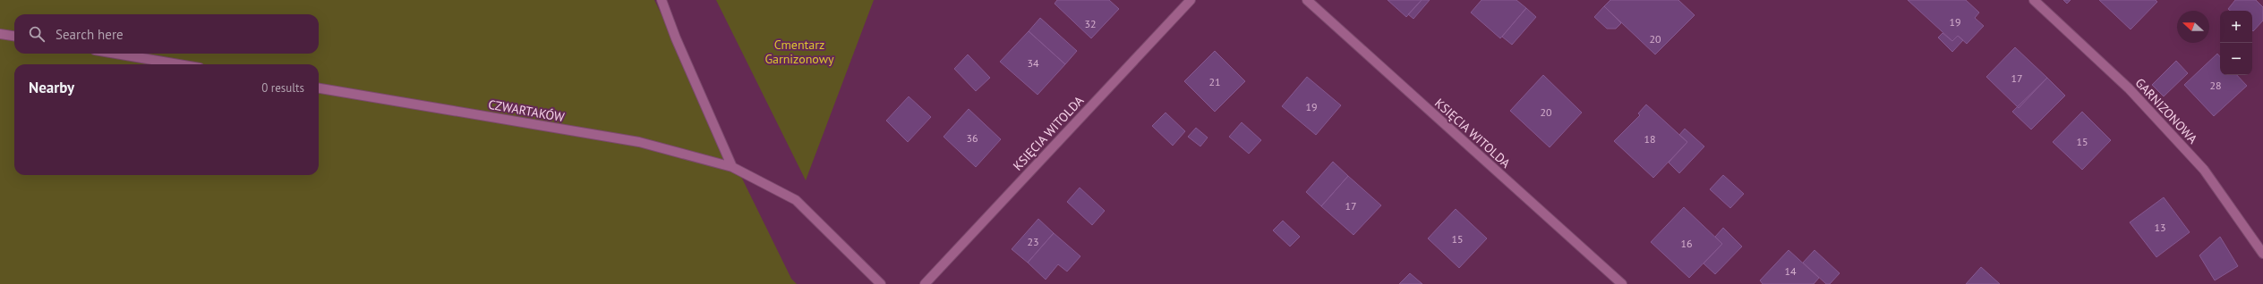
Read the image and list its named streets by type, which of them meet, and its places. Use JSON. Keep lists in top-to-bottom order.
{
  "streets": {
    "street": ["CZWARTAKÓW", "GARNIZONOWA", "KSIĘCIA WITOLDA"]
  },
  "parks": ["Cmentarz Garnizonowy"],
  "house_numbers": [
    "19",
    "32",
    "20",
    "34",
    "17",
    "21",
    "28",
    "19",
    "20",
    "36",
    "18",
    "15",
    "17",
    "13",
    "15",
    "23",
    "16",
    "14"
  ],
  "north": "left",
  "page": {
    "map_buttons": ["+", "−"],
    "search": "Search here",
    "heading": ["Nearby", "0 results"]
  }
}
